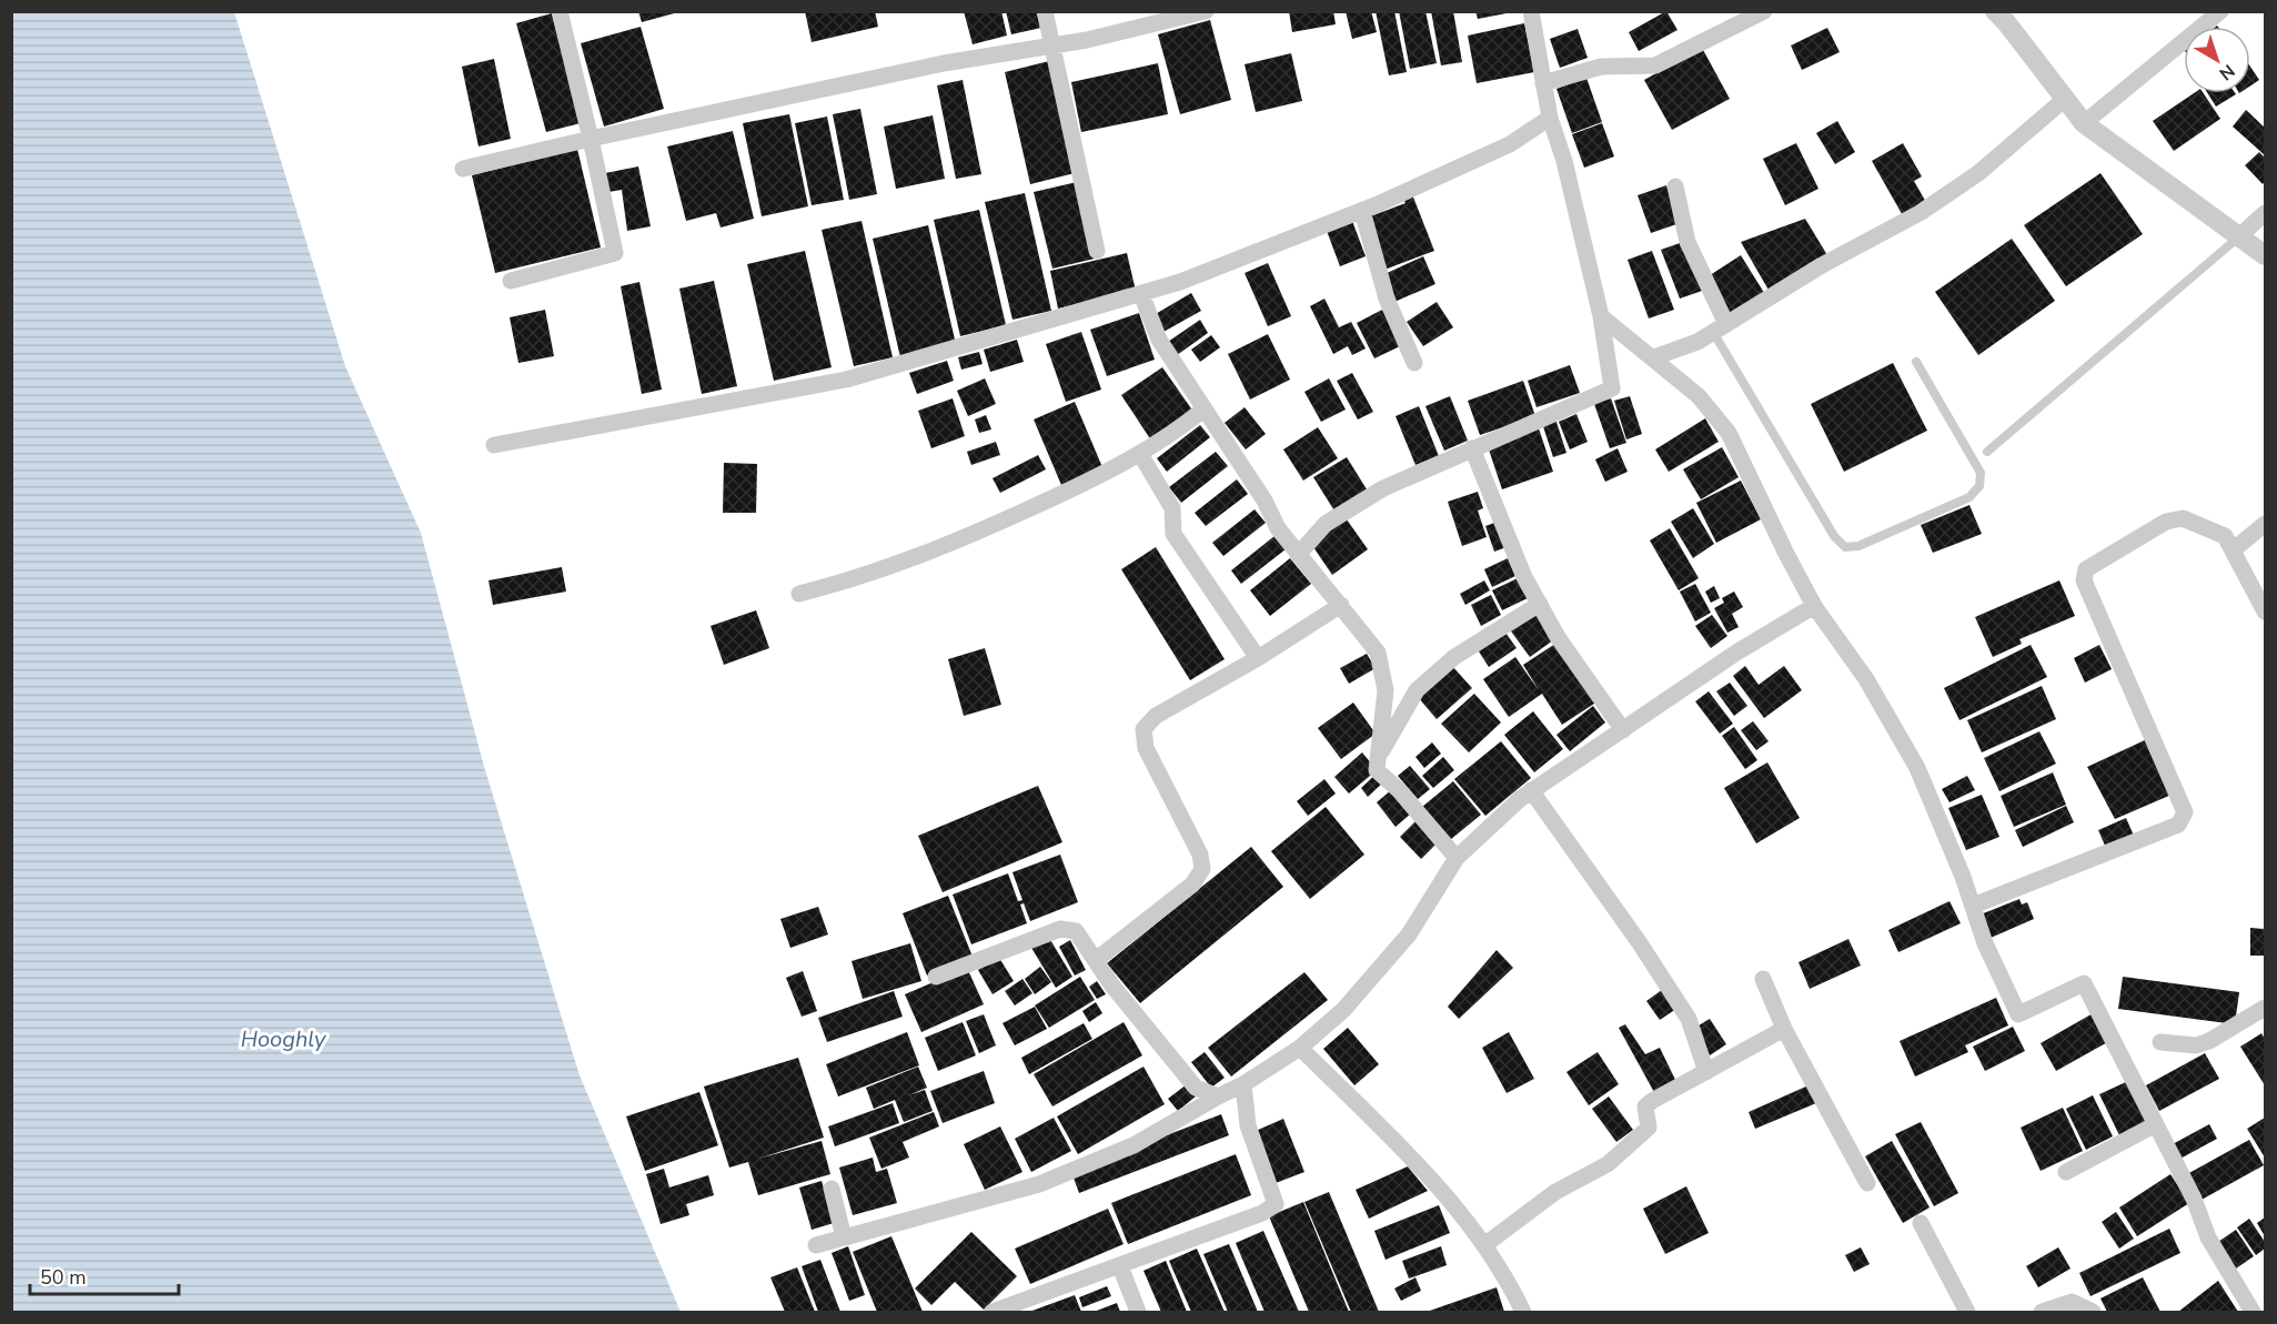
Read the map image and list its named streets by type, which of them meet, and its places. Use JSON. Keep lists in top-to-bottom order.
{
  "water": ["Hooghly"],
  "scale_bar": "50 m",
  "north": "bottom right"
}
